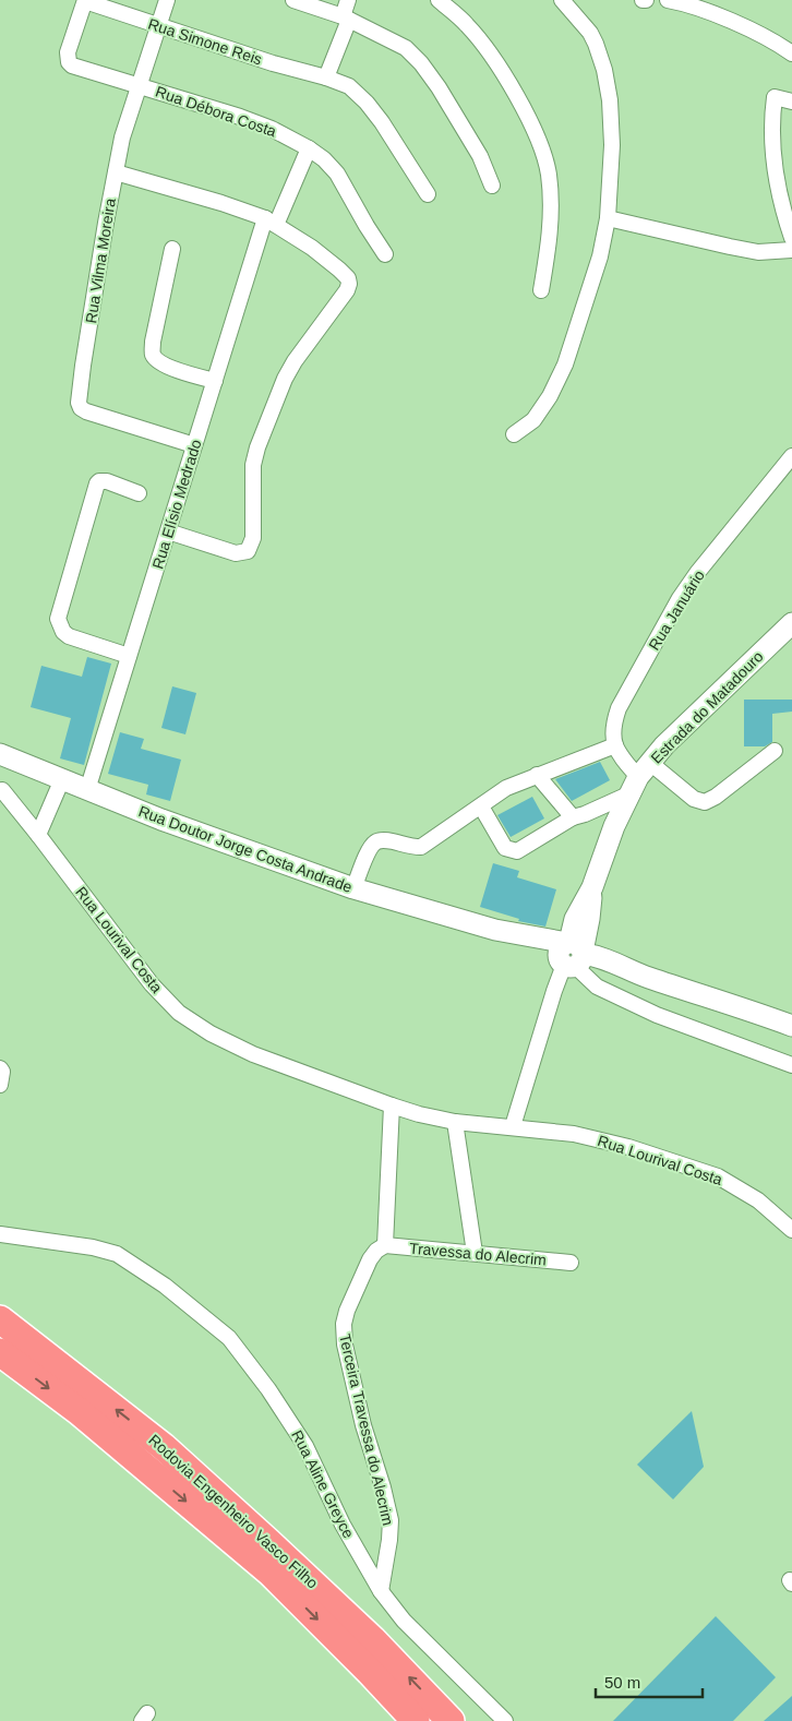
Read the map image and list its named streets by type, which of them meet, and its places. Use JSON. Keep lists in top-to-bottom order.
{
  "streets": {
    "highway": ["Rodovia Engenheiro Vasco Filho"],
    "main road": ["Estrada do Matadouro", "Rua Doutor Jorge Costa Andrade"],
    "street": [
      "Rua Simone Reis",
      "Rua Débora Costa",
      "Rua Vilma Moreira",
      "Rua Elísio Medrado",
      "Rua Januário",
      "Rua Lourival Costa",
      "Travessa do Alecrim",
      "Terceira Travessa do Alecrim",
      "Rua Aline Greyce"
    ]
  },
  "crossings": [
    ["Rua Simone Reis", "Rua Débora Costa"],
    ["Rua Simone Reis", "Rua Vilma Moreira"],
    ["Rua Débora Costa", "Rua Vilma Moreira"],
    ["Rua Débora Costa", "Rua Elísio Medrado"],
    ["Rua Vilma Moreira", "Rua Elísio Medrado"],
    ["Rua Elísio Medrado", "Rua Doutor Jorge Costa Andrade"],
    ["Estrada do Matadouro", "Rua Doutor Jorge Costa Andrade"],
    ["Travessa do Alecrim", "Terceira Travessa do Alecrim"],
    ["Terceira Travessa do Alecrim", "Rua Aline Greyce"]
  ],
  "scale_bar": "50 m"
}
